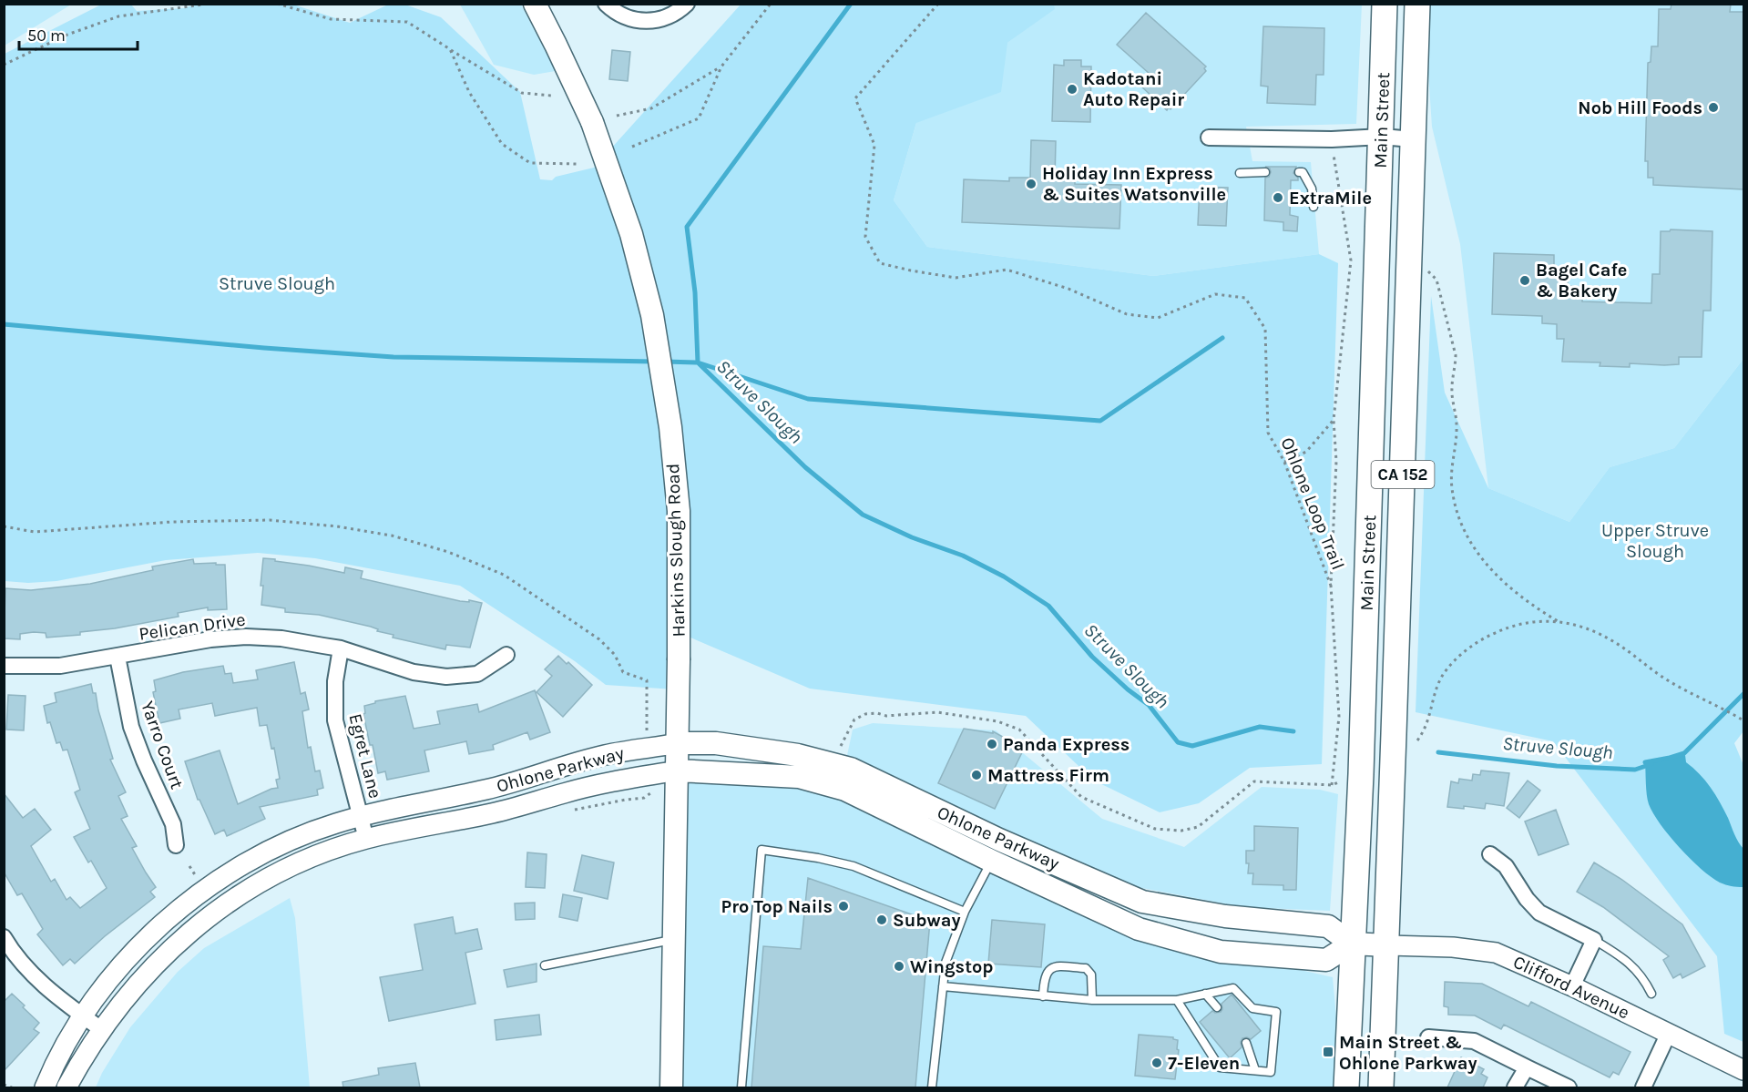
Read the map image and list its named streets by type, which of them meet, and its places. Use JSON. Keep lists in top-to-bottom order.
{
  "streets": {
    "main road": [
      "Main Street",
      "CA 152",
      "Harkins Slough Road",
      "Ohlone Parkway"
    ],
    "street": [
      "Pelican Drive",
      "Yarro Court",
      "Egret Lane",
      "Clifford Avenue"
    ],
    "path": ["Ohlone Loop Trail"]
  },
  "crossings": [
    ["Main Street", "Ohlone Parkway"],
    ["Main Street", "Clifford Avenue"],
    ["Harkins Slough Road", "Ohlone Parkway"],
    ["Pelican Drive", "Yarro Court"],
    ["Pelican Drive", "Egret Lane"],
    ["Egret Lane", "Ohlone Parkway"]
  ],
  "water": ["Struve Slough"],
  "parks": ["Struve Slough", "Upper Struve Slough"],
  "places": {
    "other": [
      "Kadotani Auto Repair",
      "Nob Hill Foods",
      "Holiday Inn Express & Suites Watsonville",
      "ExtraMile",
      "Bagel Cafe & Bakery",
      "Panda Express",
      "Mattress Firm",
      "Pro Top Nails",
      "Subway",
      "Wingstop",
      "7-Eleven"
    ],
    "transit": ["Main Street & Ohlone Parkway"]
  },
  "scale_bar": "50 m"
}
